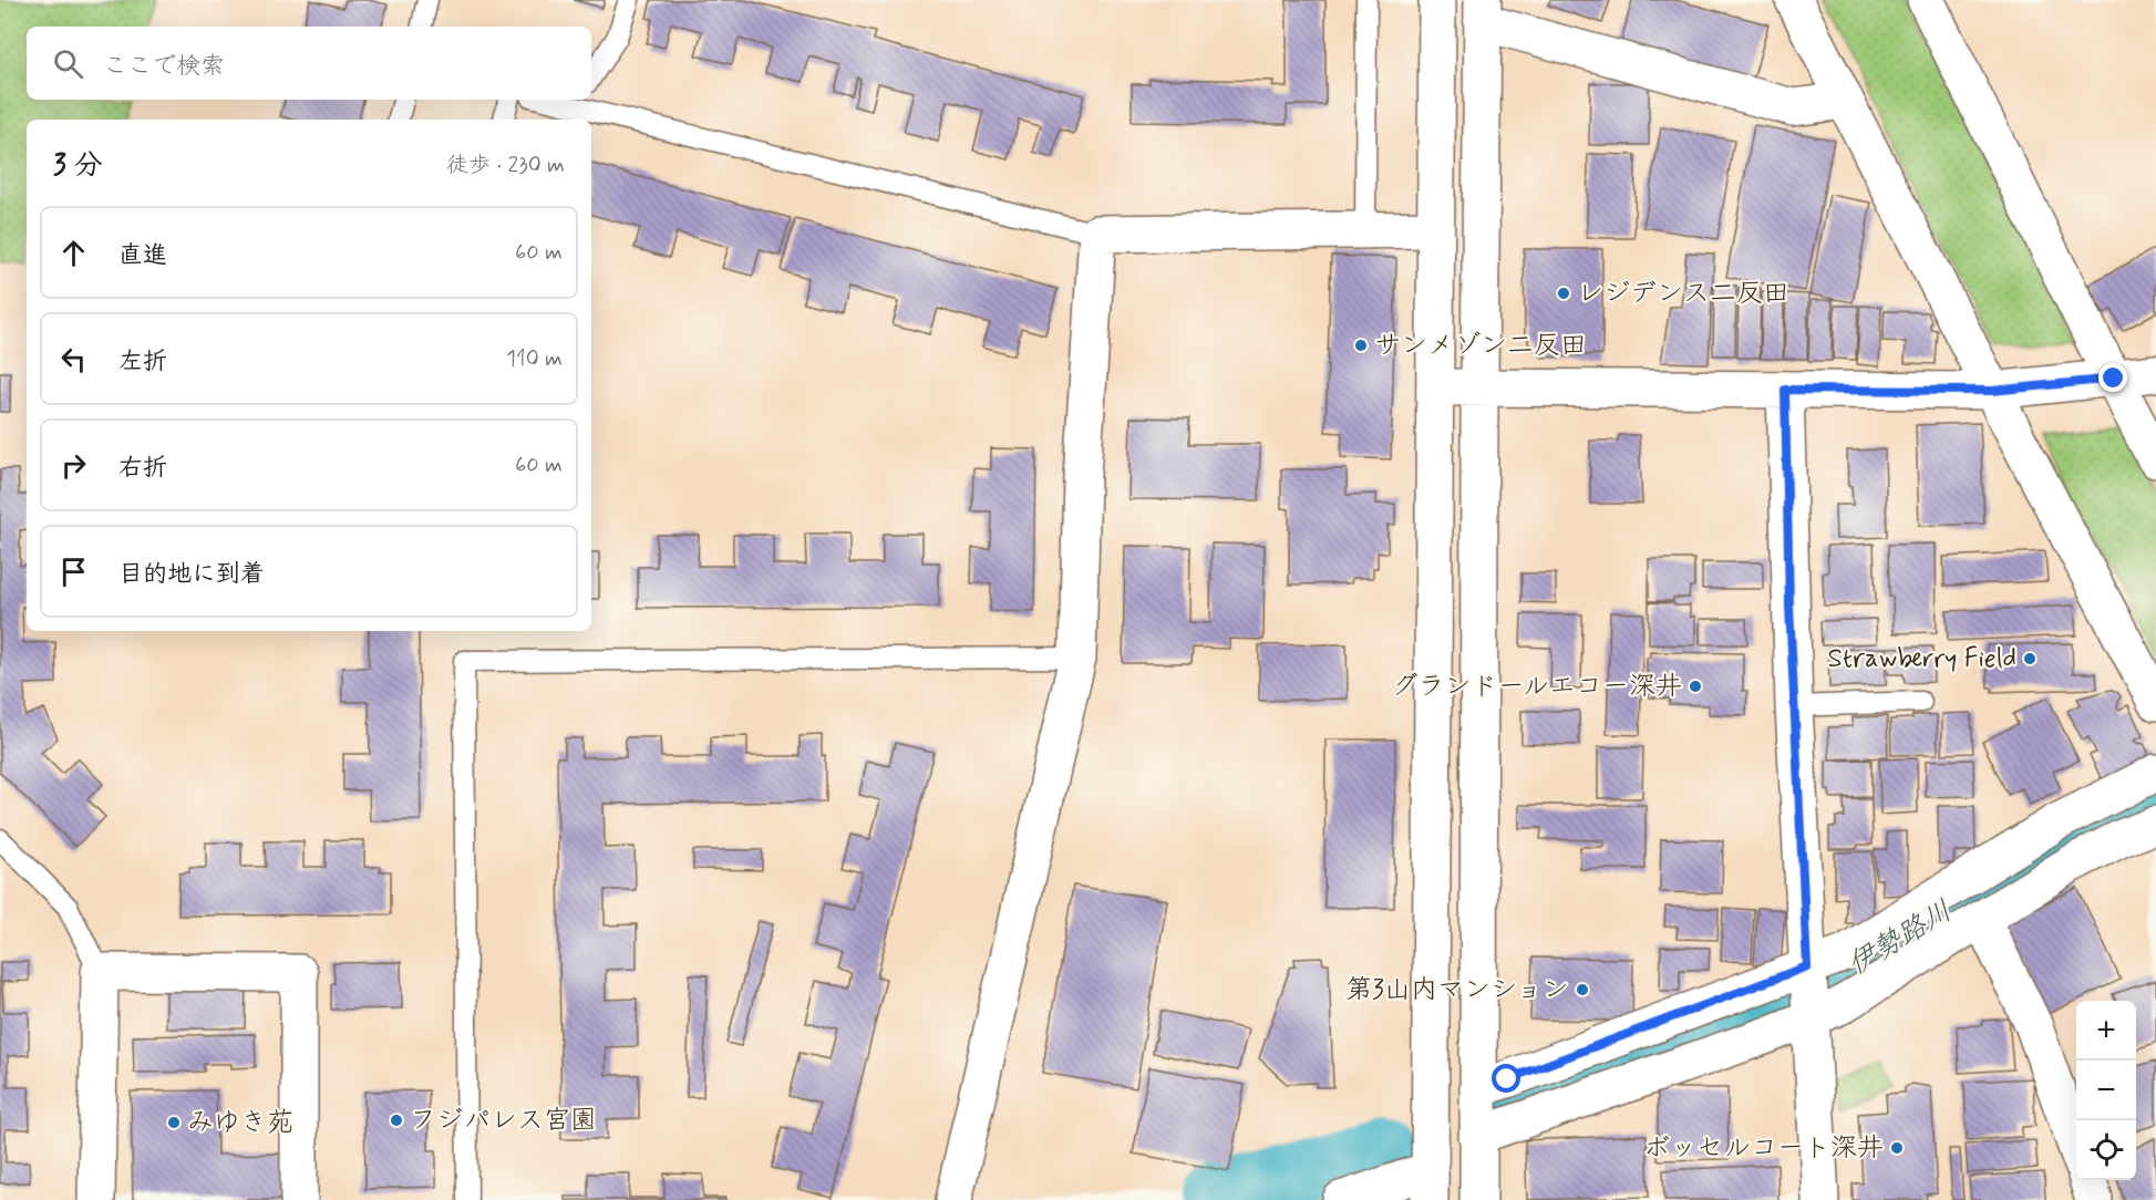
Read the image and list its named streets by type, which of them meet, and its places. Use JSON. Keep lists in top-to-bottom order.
{
  "water": ["伊勢路川"],
  "places": [
    "レジデンス二反田",
    "サンメゾン二反田",
    "Strawberry Field",
    "グランドールエコー深井",
    "第3山内マンション",
    "フジパレス宮園",
    "みゆき苑",
    "ボッセルコート深井"
  ],
  "page": {
    "search": "ここで検索",
    "heading": ["3 分", "徒歩 · 230 m"],
    "list": [
      ["直進", "60 m"],
      ["左折", "110 m"],
      ["右折", "60 m"],
      "目的地に到着"
    ],
    "map_buttons": ["+", "−"]
  }
}
